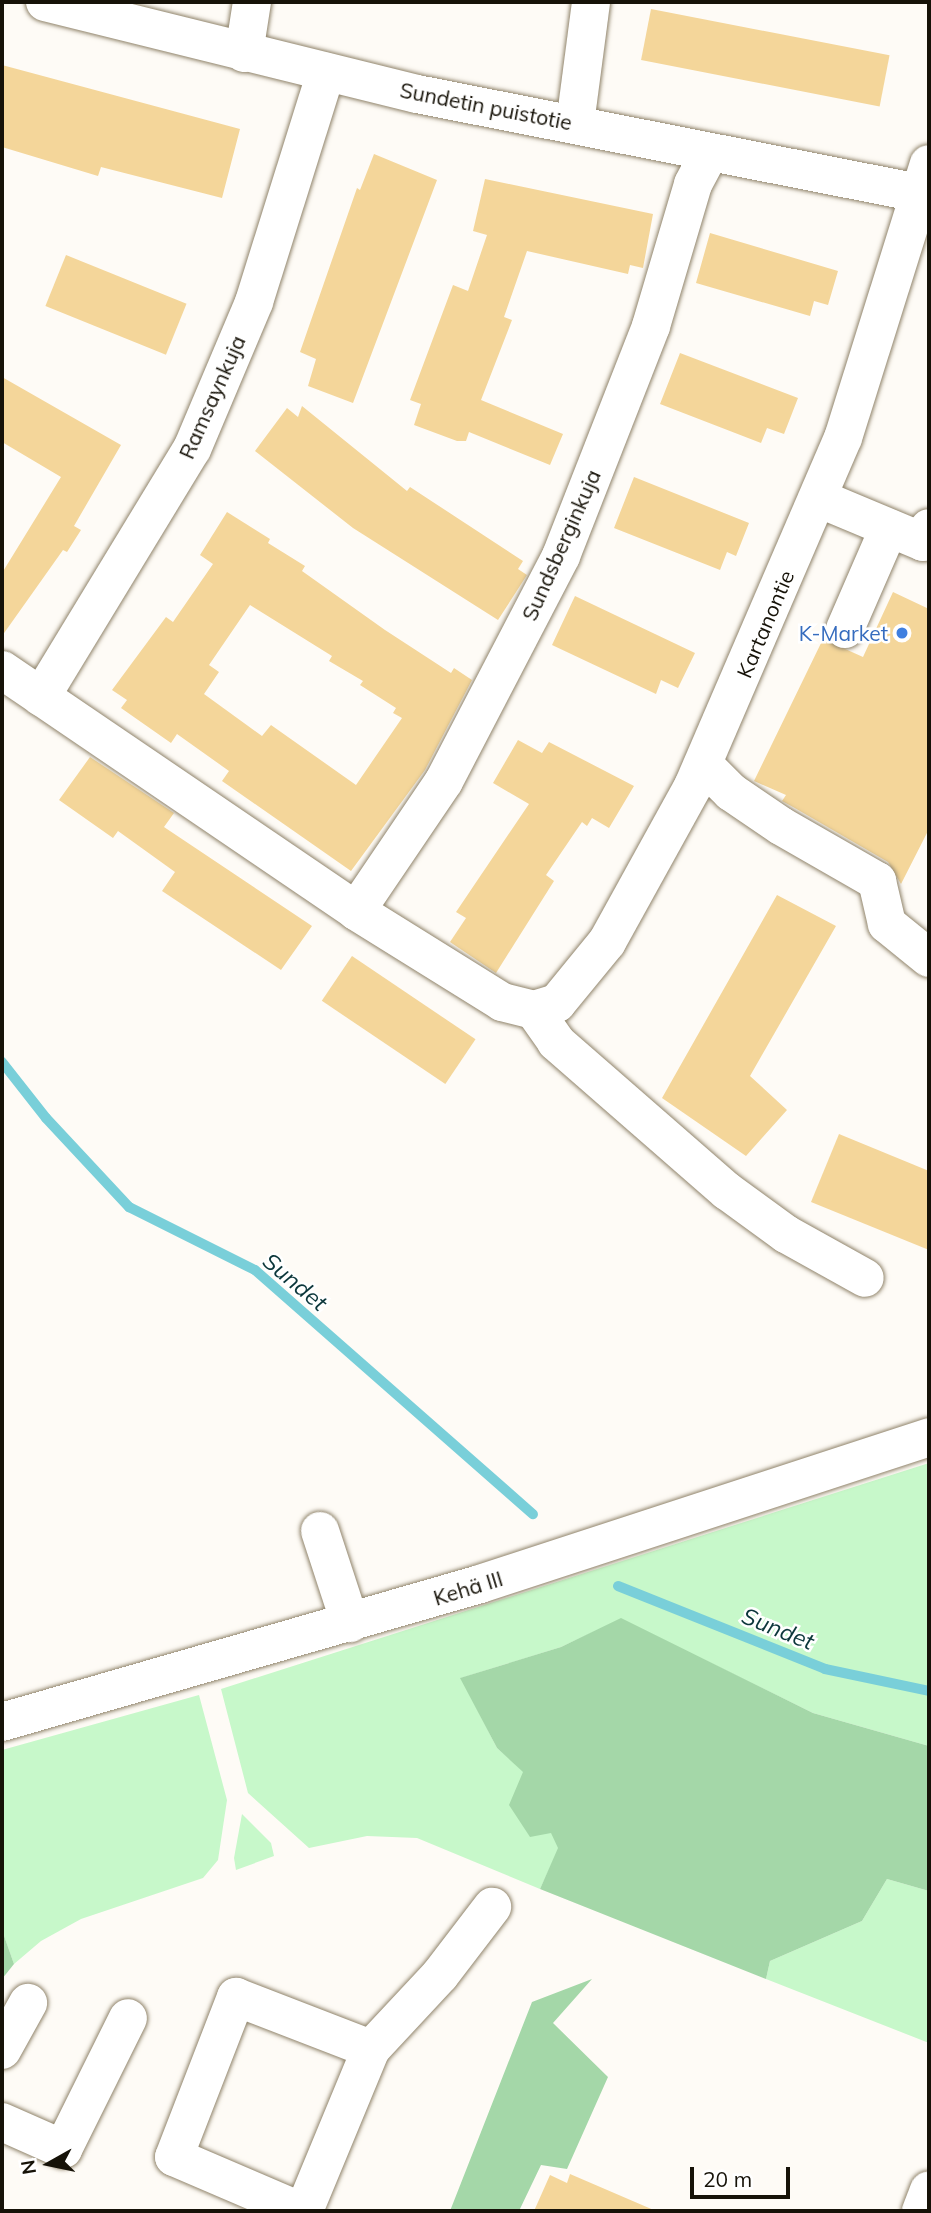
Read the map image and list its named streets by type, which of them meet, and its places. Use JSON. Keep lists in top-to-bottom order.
{
  "streets": {
    "main road": [
      "Sundetin puistotie",
      "Ramsaynkuja",
      "Sundsberginkuja",
      "Kartanontie",
      "Kehä III"
    ]
  },
  "crossings": [
    ["Sundetin puistotie", "Ramsaynkuja"],
    ["Sundetin puistotie", "Sundsberginkuja"],
    ["Sundetin puistotie", "Kartanontie"]
  ],
  "water": ["Sundet"],
  "places": ["K-Market"],
  "scale_bar": "20 m",
  "north": "left"
}
